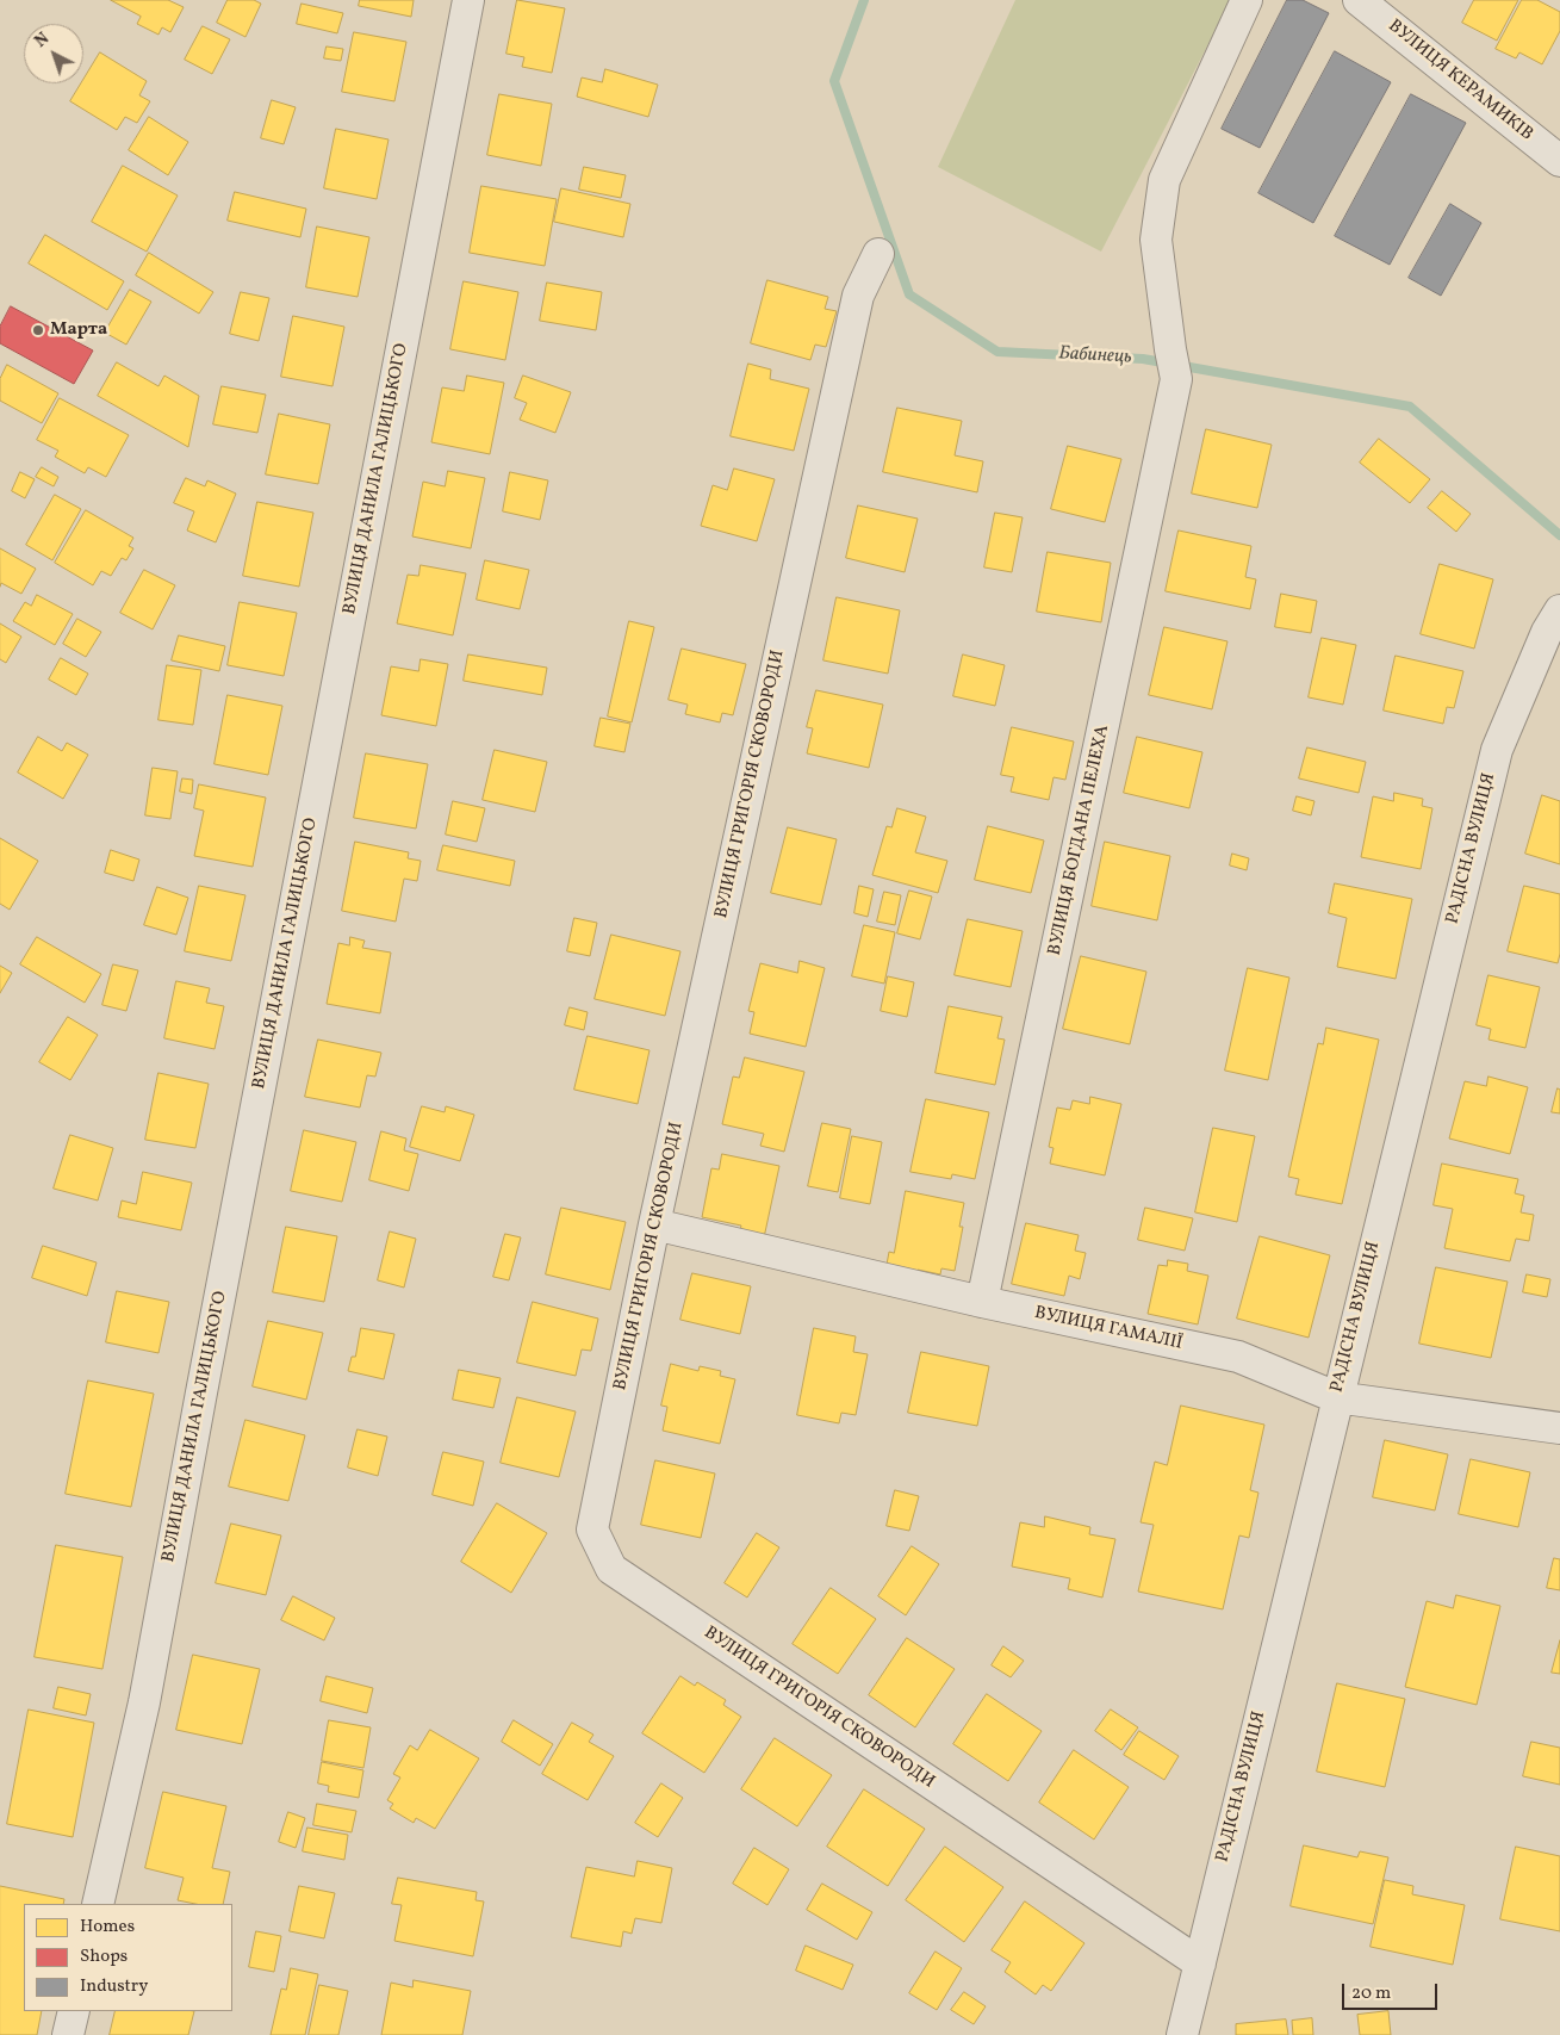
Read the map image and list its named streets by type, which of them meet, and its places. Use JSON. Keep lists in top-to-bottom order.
{
  "streets": {
    "street": [
      "ВУЛИЦЯ КЕРАМИКІВ",
      "ВУЛИЦЯ ДАНИЛА ГАЛИЦЬКОГО",
      "ВУЛИЦЯ ГРИГОРІЯ СКОВОРОДИ",
      "ВУЛИЦЯ БОГДАНА ПЕЛЕХА",
      "РАДІСНА ВУЛИЦЯ",
      "ВУЛИЦЯ ГАМАЛІЇ"
    ]
  },
  "crossings": [
    ["ВУЛИЦЯ ГРИГОРІЯ СКОВОРОДИ", "РАДІСНА ВУЛИЦЯ"],
    ["ВУЛИЦЯ ГРИГОРІЯ СКОВОРОДИ", "ВУЛИЦЯ ГАМАЛІЇ"],
    ["ВУЛИЦЯ БОГДАНА ПЕЛЕХА", "ВУЛИЦЯ ГАМАЛІЇ"],
    ["РАДІСНА ВУЛИЦЯ", "ВУЛИЦЯ ГАМАЛІЇ"]
  ],
  "water": ["Бабинець"],
  "places": ["Марта"],
  "legend": ["Homes", "Shops", "Industry"],
  "scale_bar": "20 m",
  "north": "top left"
}
